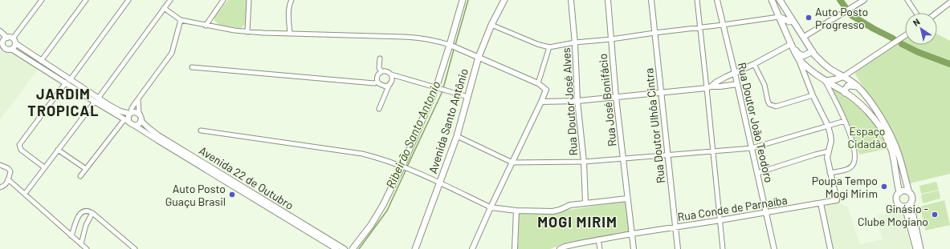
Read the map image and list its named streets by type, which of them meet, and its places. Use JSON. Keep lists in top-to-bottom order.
{
  "streets": {
    "main road": ["Avenida Santo Antônio"],
    "street": [
      "Rua José Bonifácio",
      "Rua Doutor José Alves",
      "Rua Doutor João Teodoro",
      "Rua Doutor Ulhôa Cintra",
      "Avenida 22 de Outubro",
      "Rua Conde de Parnaíba"
    ]
  },
  "crossings": [
    ["Rua José Bonifácio", "Rua Conde de Parnaíba"],
    ["Rua Doutor João Teodoro", "Rua Conde de Parnaíba"],
    ["Rua Doutor Ulhôa Cintra", "Rua Conde de Parnaíba"]
  ],
  "districts": ["JARDIM TROPICAL", "MOGI MIRIM"],
  "water": ["Ribeirão Santo Antonio"],
  "parks": ["Espaço Cidadão"],
  "places": [
    "Auto Posto Progresso",
    "Poupa Tempo Mogi Mirim",
    "Auto Posto Guaçu Brasil",
    "Ginásio - Clube Mogiano"
  ],
  "north": "top left"
}
